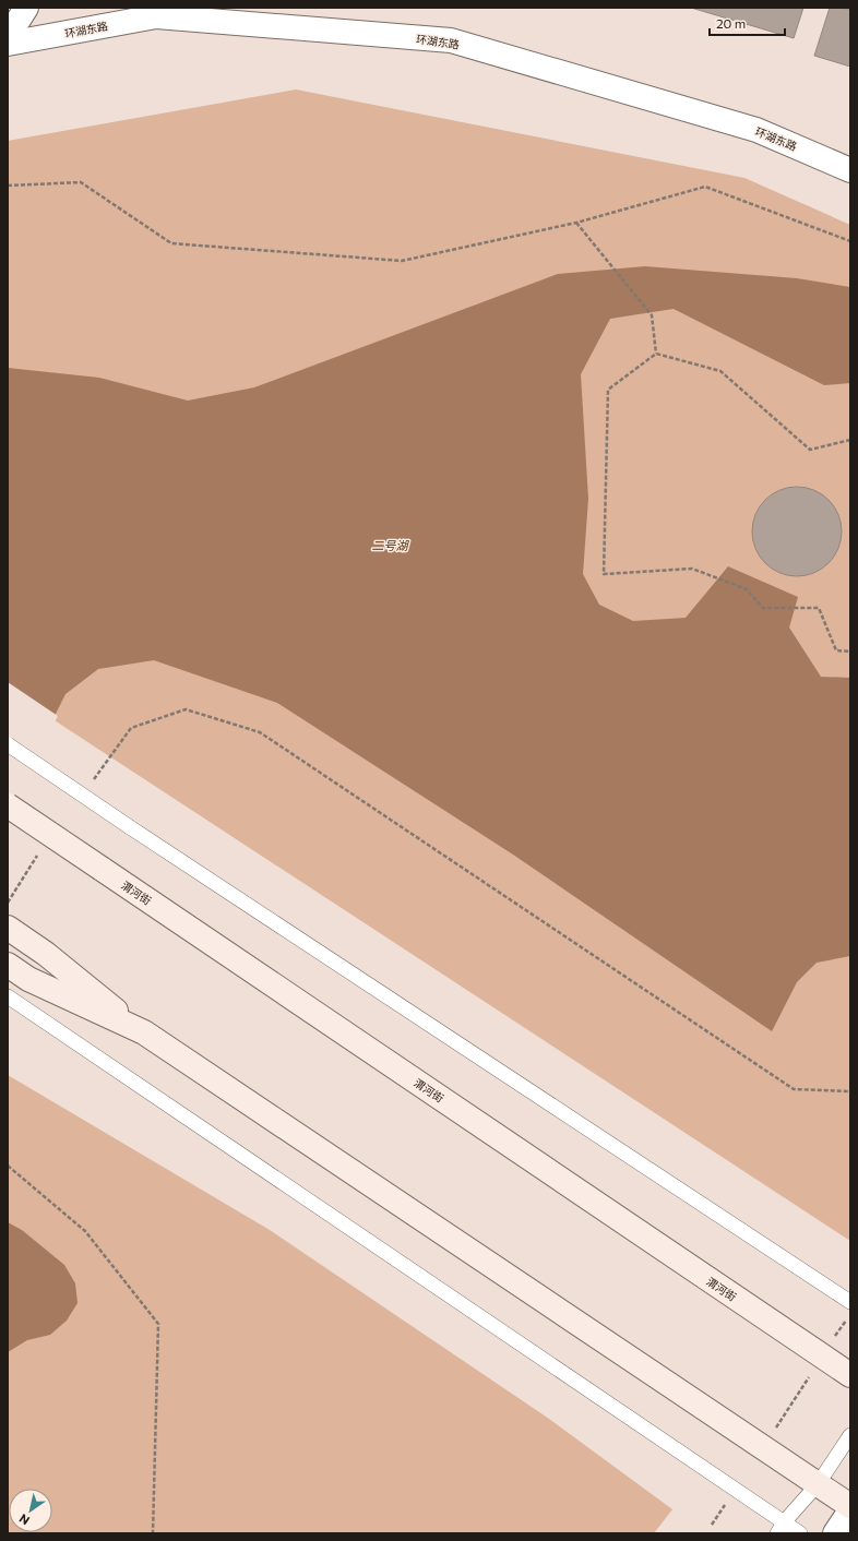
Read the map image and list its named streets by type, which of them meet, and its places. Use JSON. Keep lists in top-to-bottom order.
{
  "streets": {
    "main road": ["渭河街"],
    "street": ["环湖东路"]
  },
  "water": ["二号湖"],
  "scale_bar": "20 m",
  "north": "bottom left"
}
